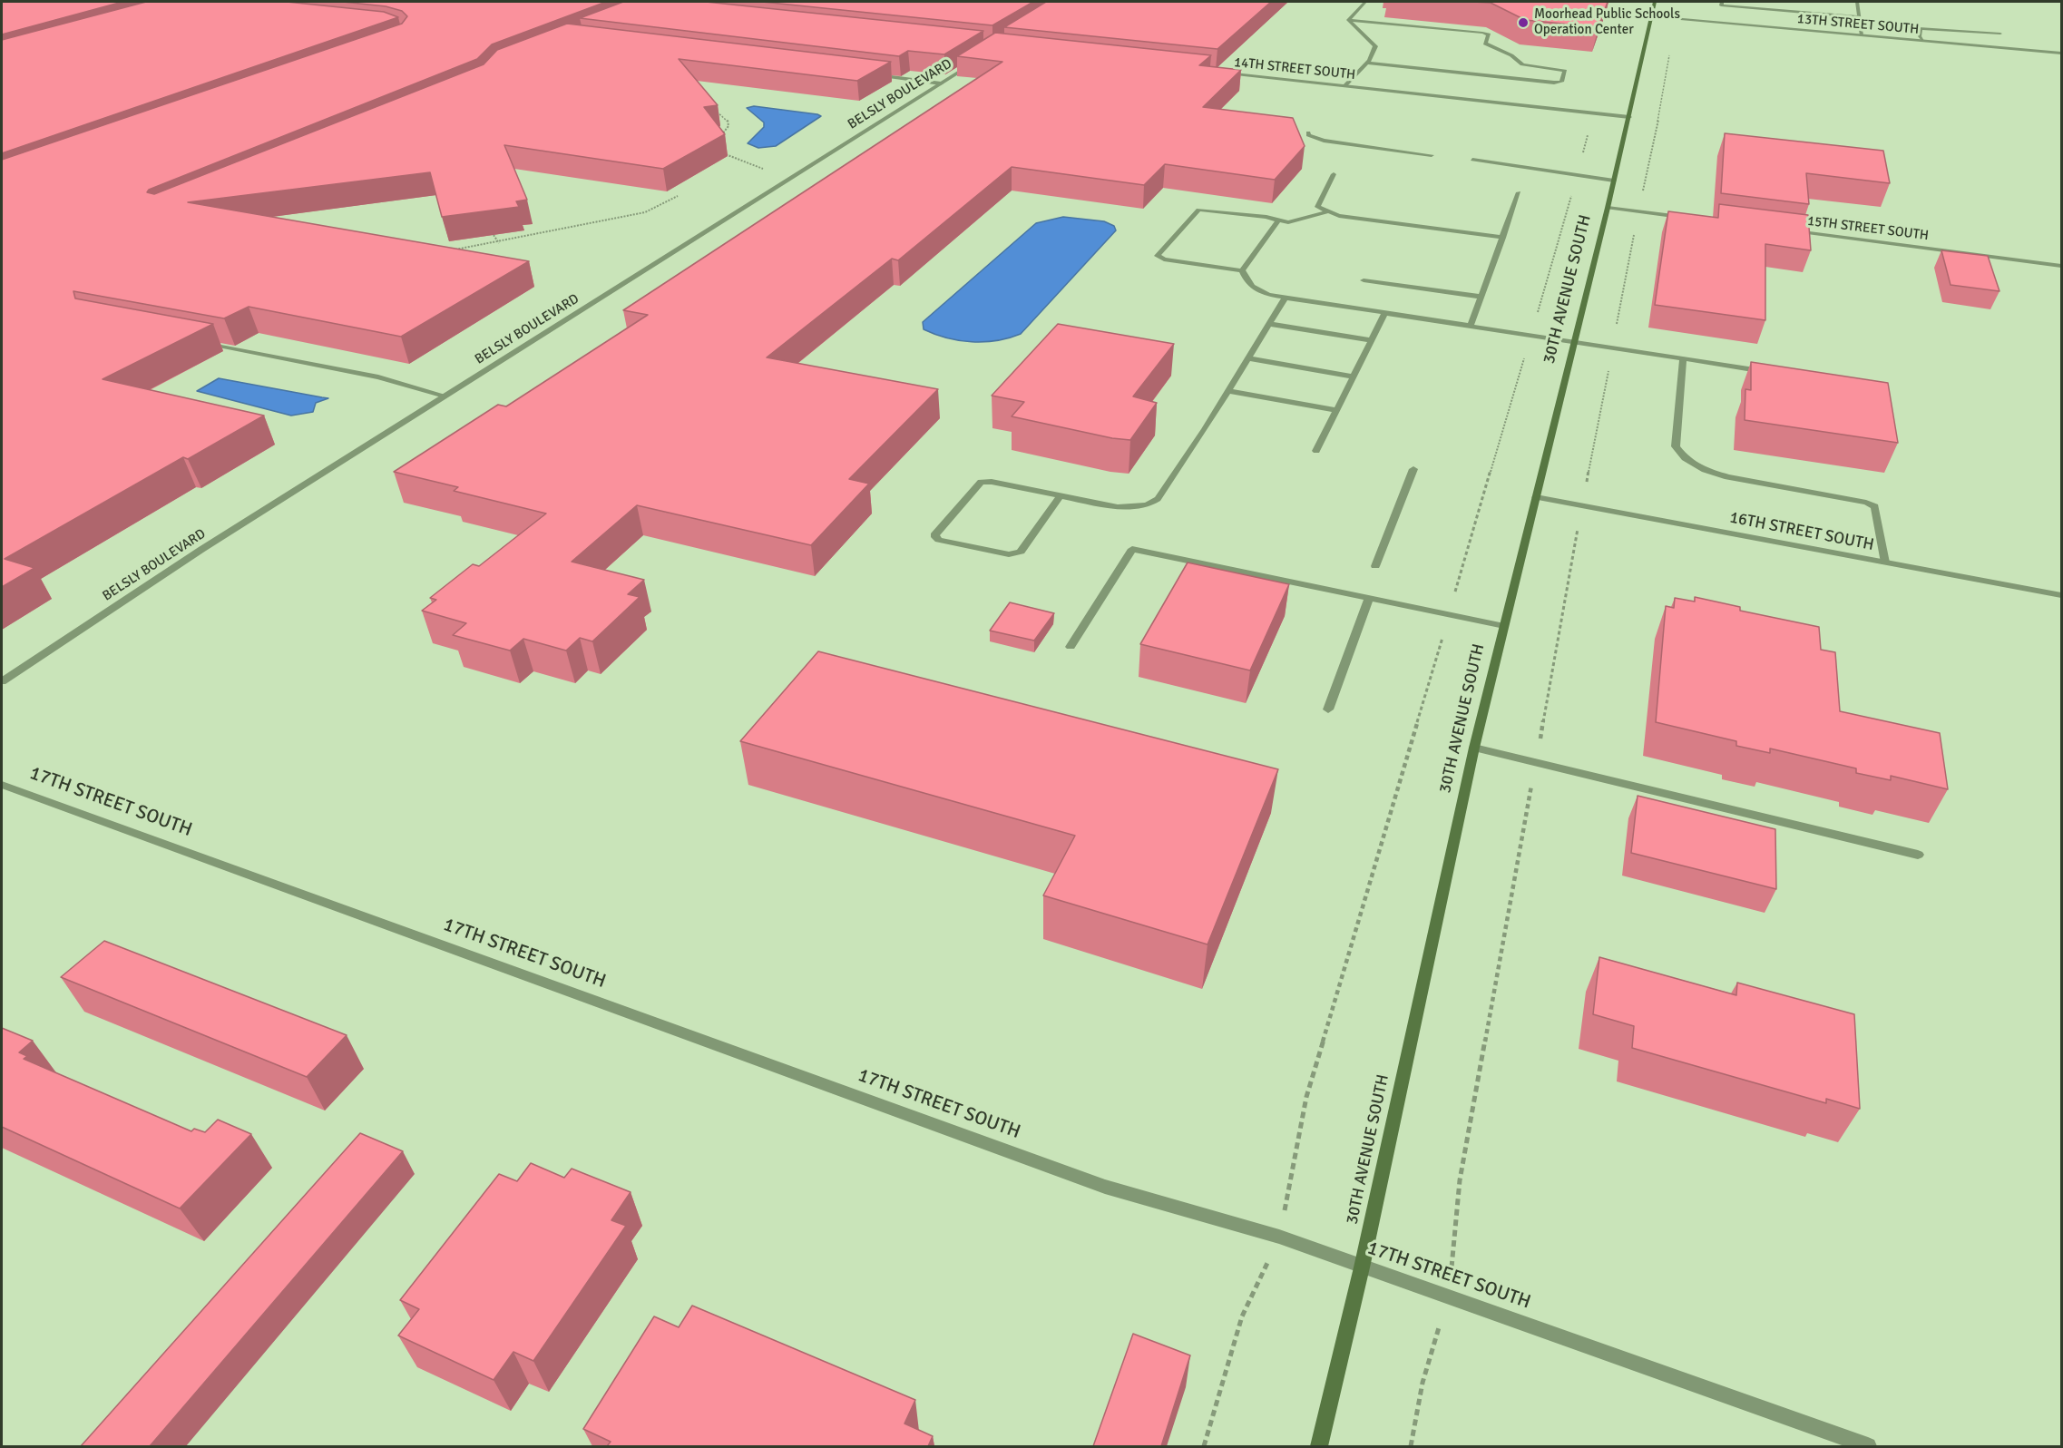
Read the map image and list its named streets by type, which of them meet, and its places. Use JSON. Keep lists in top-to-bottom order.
{
  "streets": {
    "street": [
      "13TH STREET SOUTH",
      "14TH STREET SOUTH",
      "BELSLY BOULEVARD",
      "15TH STREET SOUTH",
      "30TH AVENUE SOUTH",
      "16TH STREET SOUTH",
      "17TH STREET SOUTH"
    ]
  },
  "crossings": [
    ["13TH STREET SOUTH", "30TH AVENUE SOUTH"],
    ["14TH STREET SOUTH", "30TH AVENUE SOUTH"],
    ["30TH AVENUE SOUTH", "16TH STREET SOUTH"],
    ["30TH AVENUE SOUTH", "17TH STREET SOUTH"]
  ],
  "places": ["Moorhead Public Schools Operation Center"]
}
